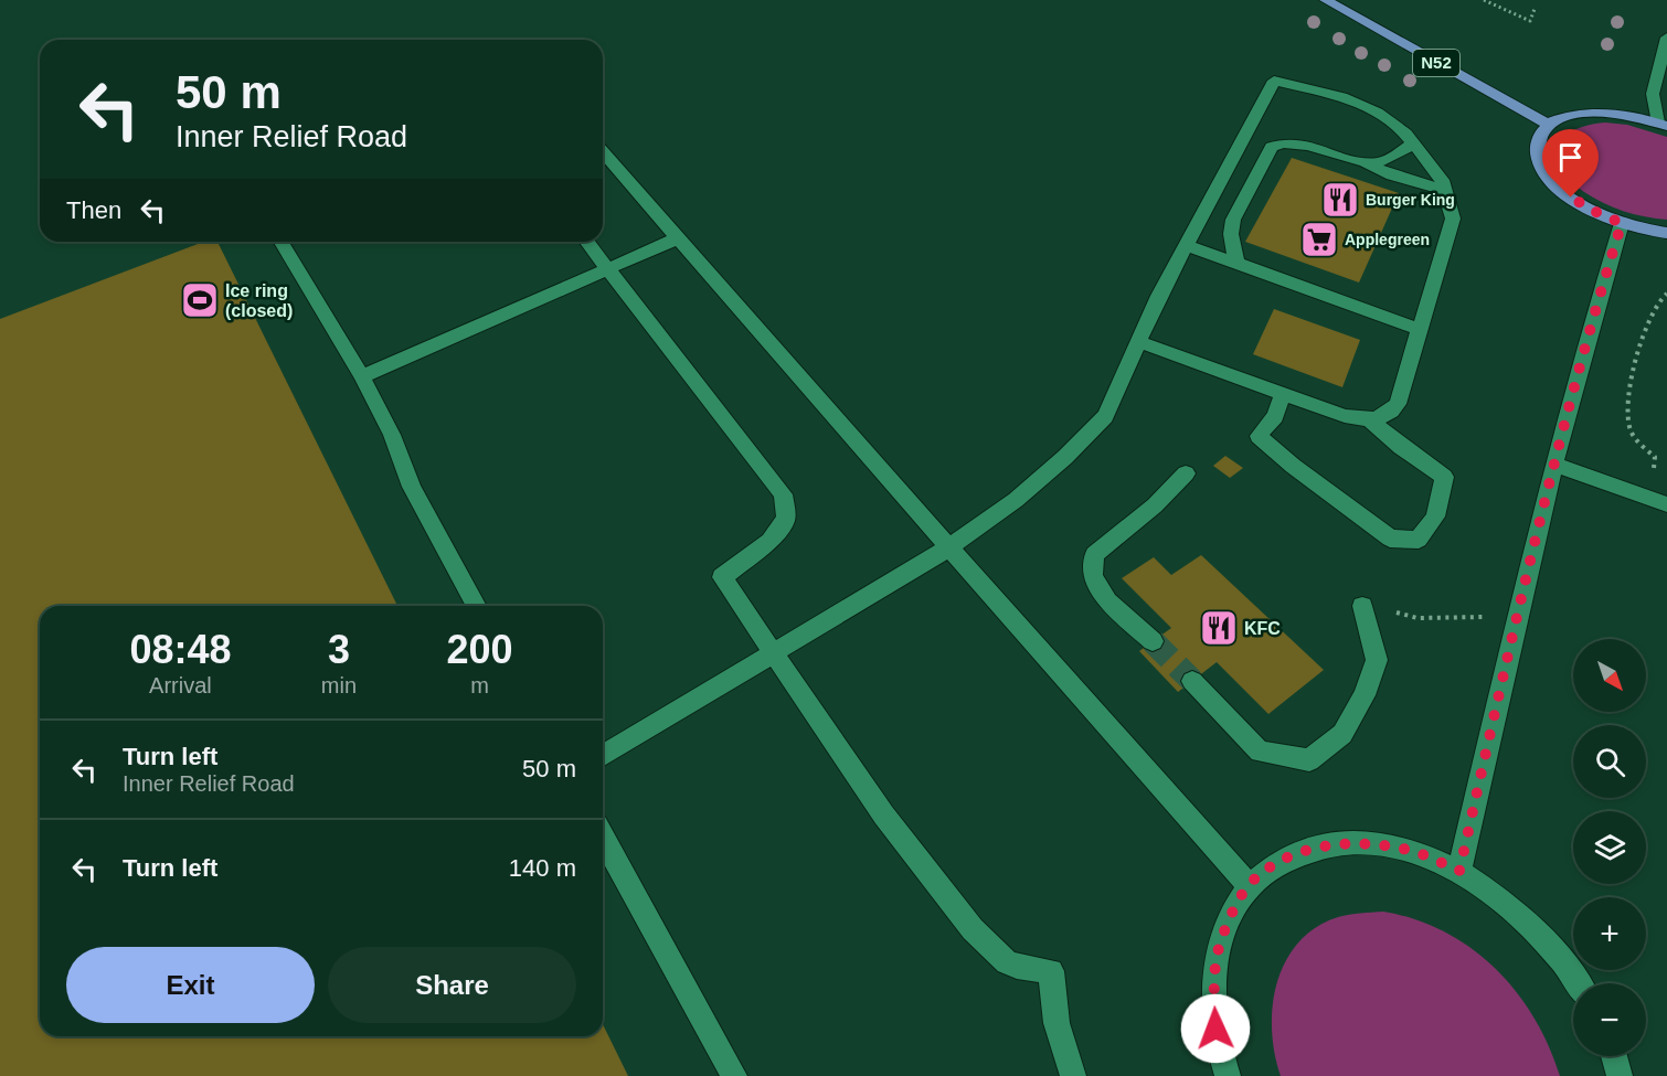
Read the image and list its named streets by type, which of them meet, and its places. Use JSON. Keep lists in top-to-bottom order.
{
  "streets": {
    "main road": ["N52"]
  },
  "places": {
    "restaurant": ["Burger King", "KFC"],
    "supermarket": ["Applegreen"],
    "sports": ["Ice ring (closed)"]
  },
  "north": "bottom right",
  "page": {
    "turn": ["50 m", "Inner Relief Road"],
    "then": "Then",
    "eta": [
      "08:48",
      "Arrival",
      "3",
      "min",
      "200",
      "m"
    ],
    "map_buttons": ["+", "−"],
    "list": [
      {
        "name": "Turn left",
        "note": "Inner Relief Road",
        "value": "50 m"
      },
      {
        "name": "Turn left",
        "value": "140 m"
      }
    ],
    "buttons": ["Exit", "Share"]
  }
}
